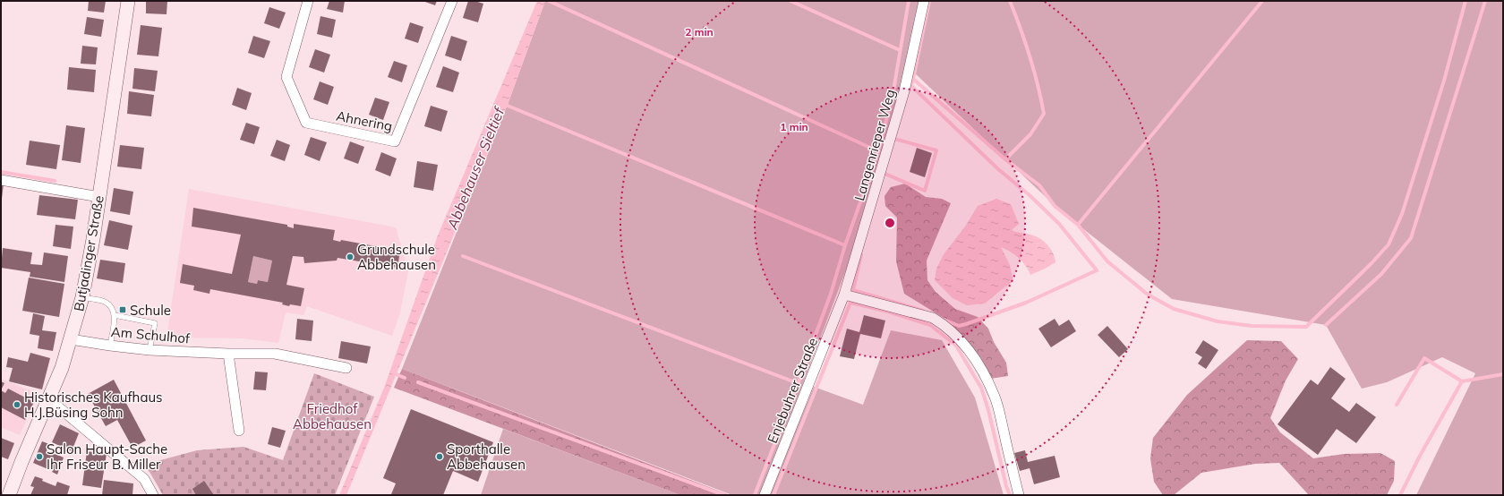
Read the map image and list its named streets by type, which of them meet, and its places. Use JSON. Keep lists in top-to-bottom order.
{
  "streets": {
    "main road": ["Butjadinger Straße"],
    "street": [
      "Ahnering",
      "Langenrieper Weg",
      "Am Schulhof",
      "Enjebuhrer Straße"
    ]
  },
  "crossings": [
    ["Langenrieper Weg", "Enjebuhrer Straße"],
    ["Butjadinger Straße", "Am Schulhof"]
  ],
  "water": ["Abbehauser Sieltief"],
  "parks": ["Friedhof Abbehausen"],
  "places": {
    "other": [
      "Grundschule Abbehausen",
      "Historisches Kaufhaus H.J.Büsing Sohn",
      "Salon Haupt-Sache Ihr Friseur B. Miller",
      "Sporthalle Abbehausen"
    ],
    "transit": ["Schule"]
  },
  "rings": ["2 min", "1 min"]
}
